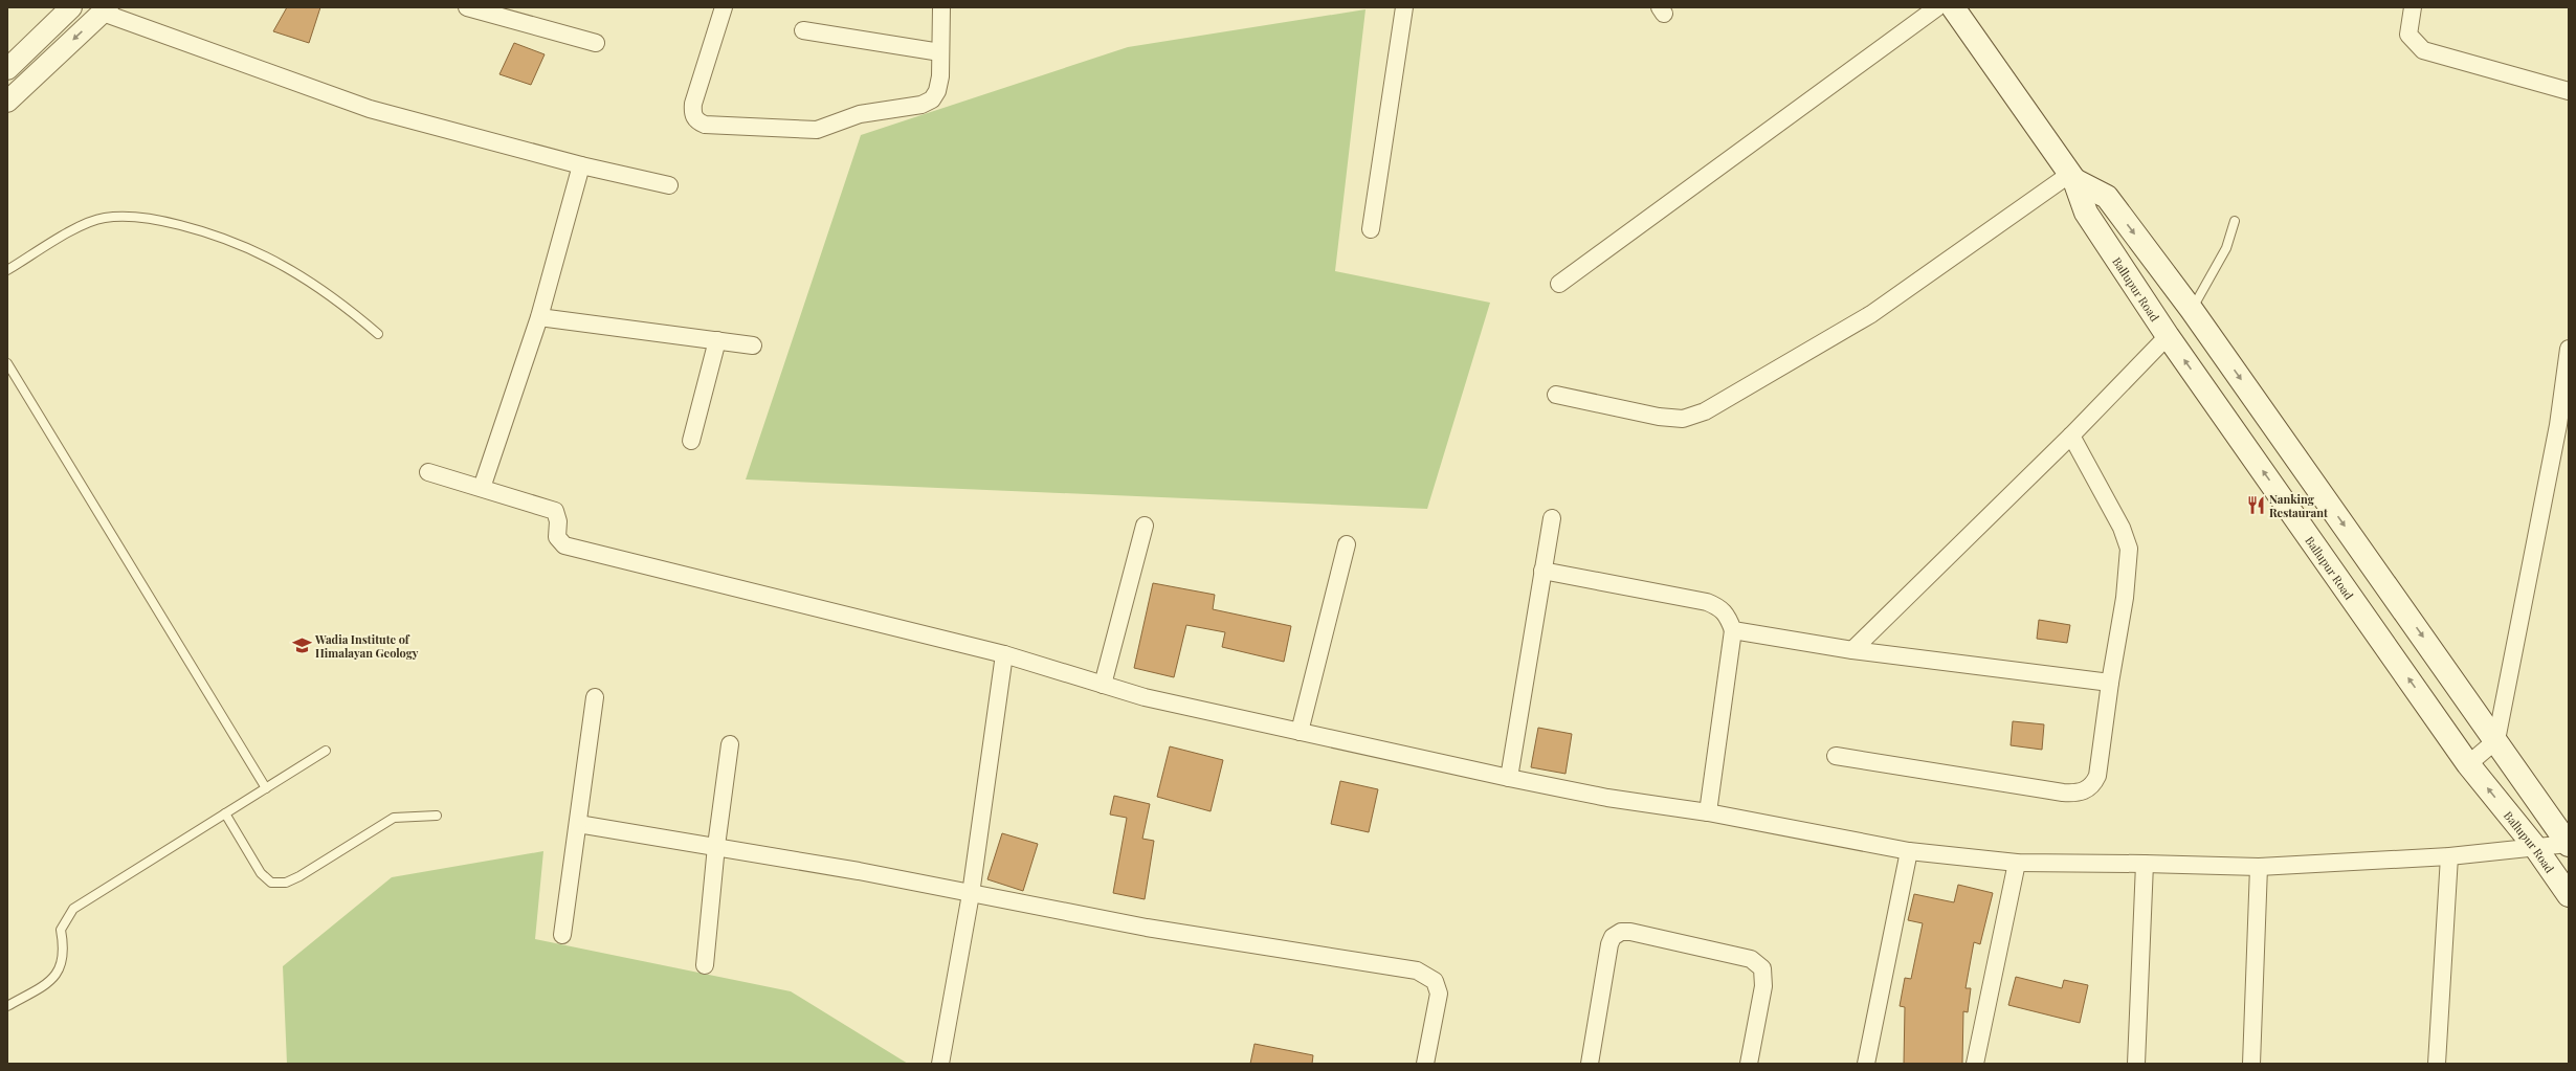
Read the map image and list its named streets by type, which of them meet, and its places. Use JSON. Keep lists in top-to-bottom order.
{
  "streets": {
    "main road": ["Ballupur Road"]
  },
  "places": {
    "restaurant": ["Nanking Restaurant"],
    "school or university": ["Wadia Institute of Himalayan Geology"]
  }
}
